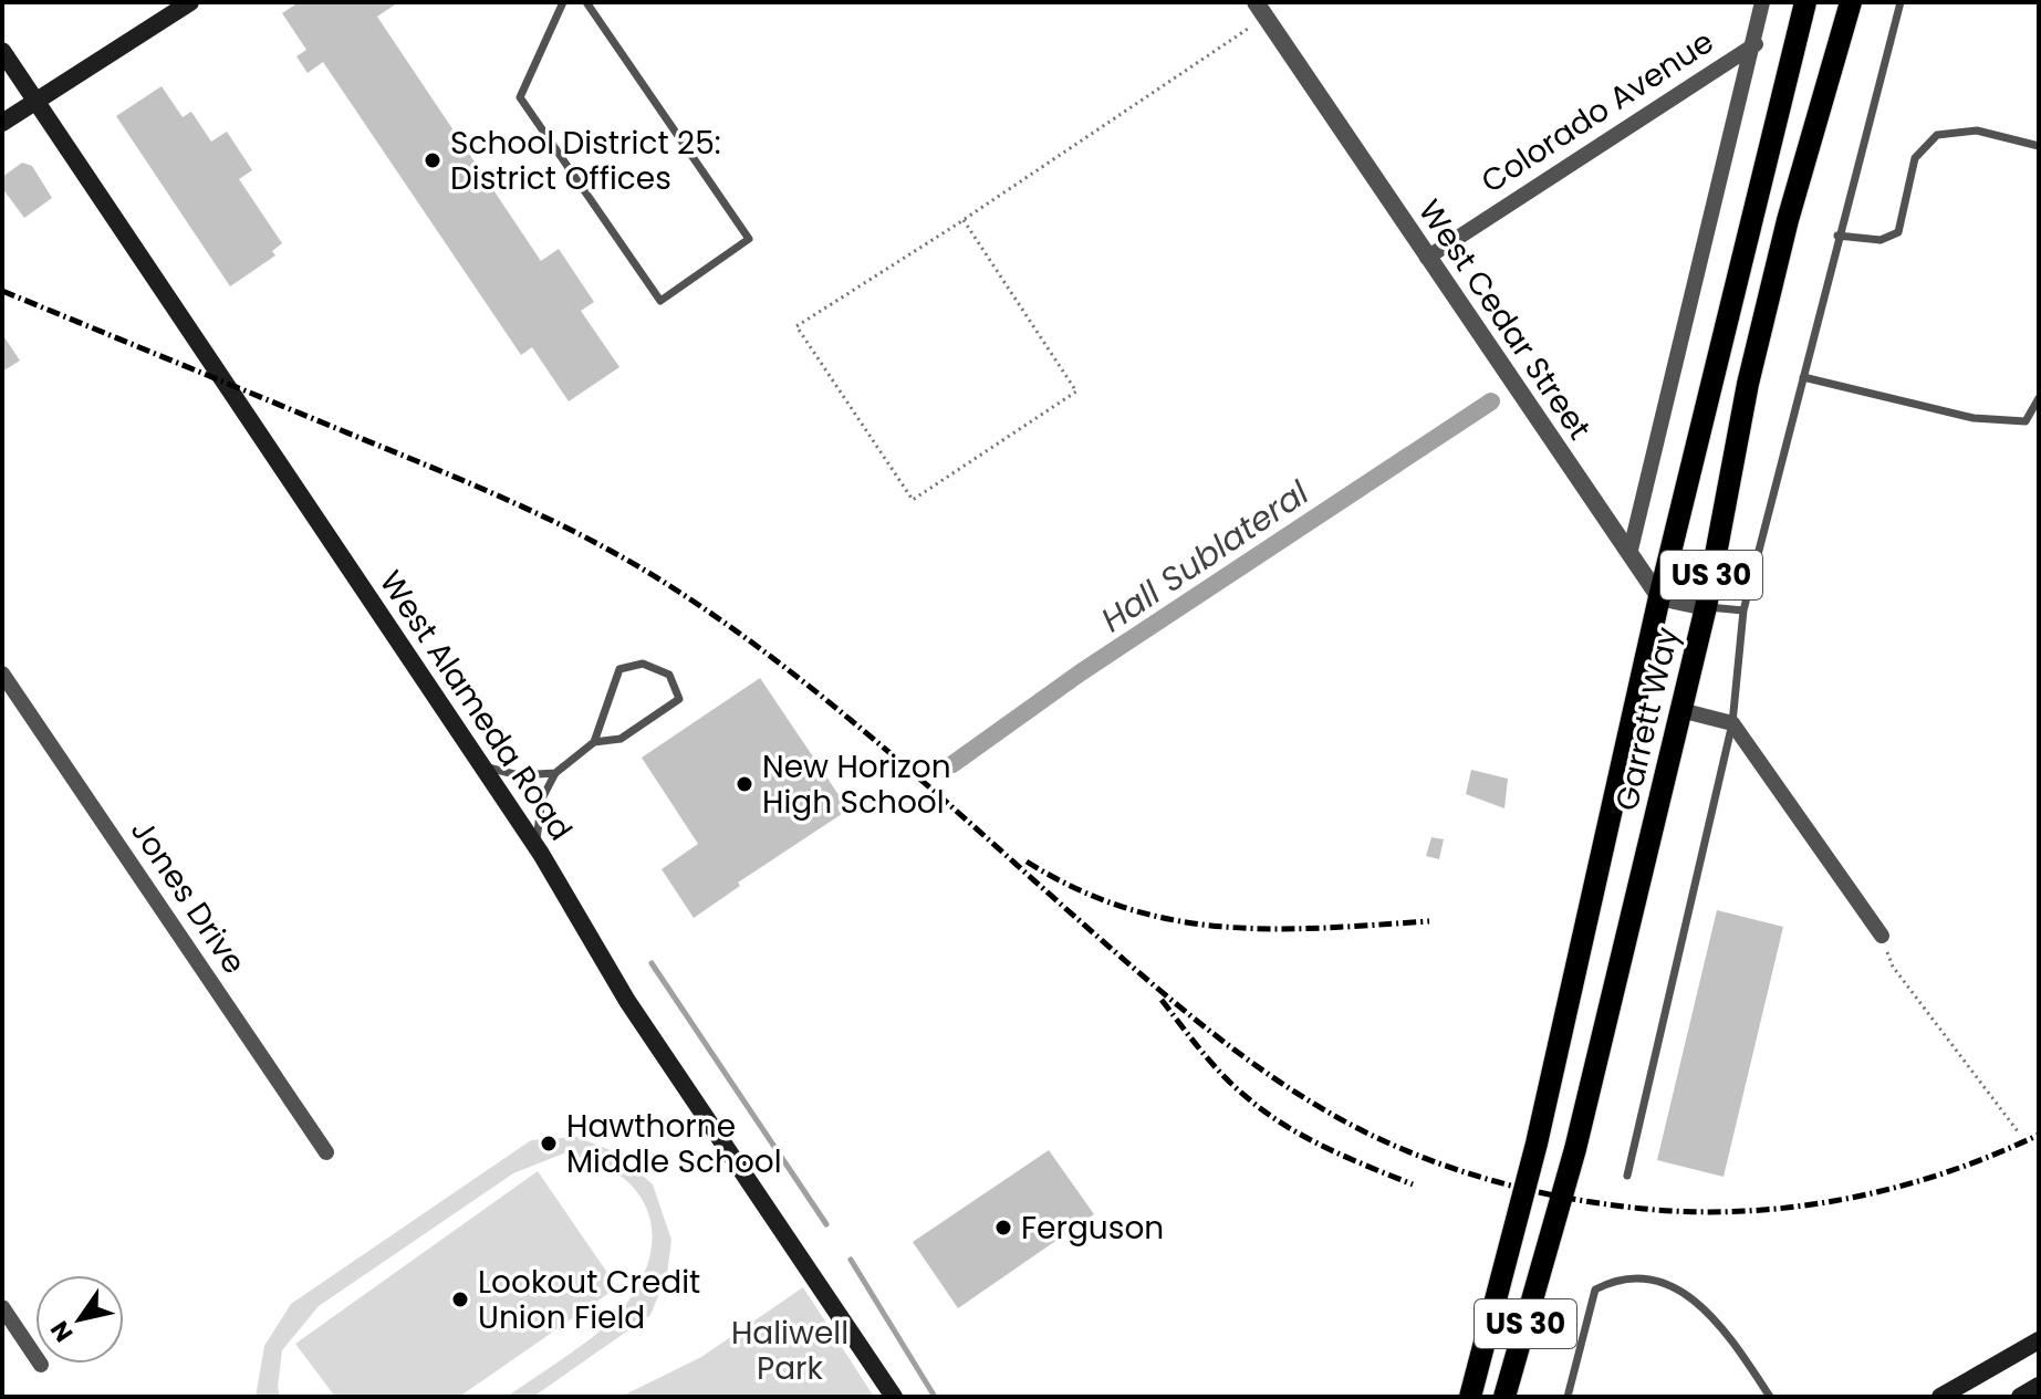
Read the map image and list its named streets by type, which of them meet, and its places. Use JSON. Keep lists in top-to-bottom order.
{
  "streets": {
    "main road": ["US 30", "West Alameda Road", "Garrett Way"],
    "street": ["Colorado Avenue", "West Cedar Street", "Jones Drive"]
  },
  "crossings": [
    ["Colorado Avenue", "West Cedar Street"],
    ["West Cedar Street", "Garrett Way"]
  ],
  "water": ["Hall Sublateral"],
  "parks": ["Haliwell Park"],
  "places": [
    "School District 25: District Offices",
    "New Horizon High School",
    "Hawthorne Middle School",
    "Ferguson",
    "Lookout Credit Union Field"
  ],
  "north": "bottom left"
}
